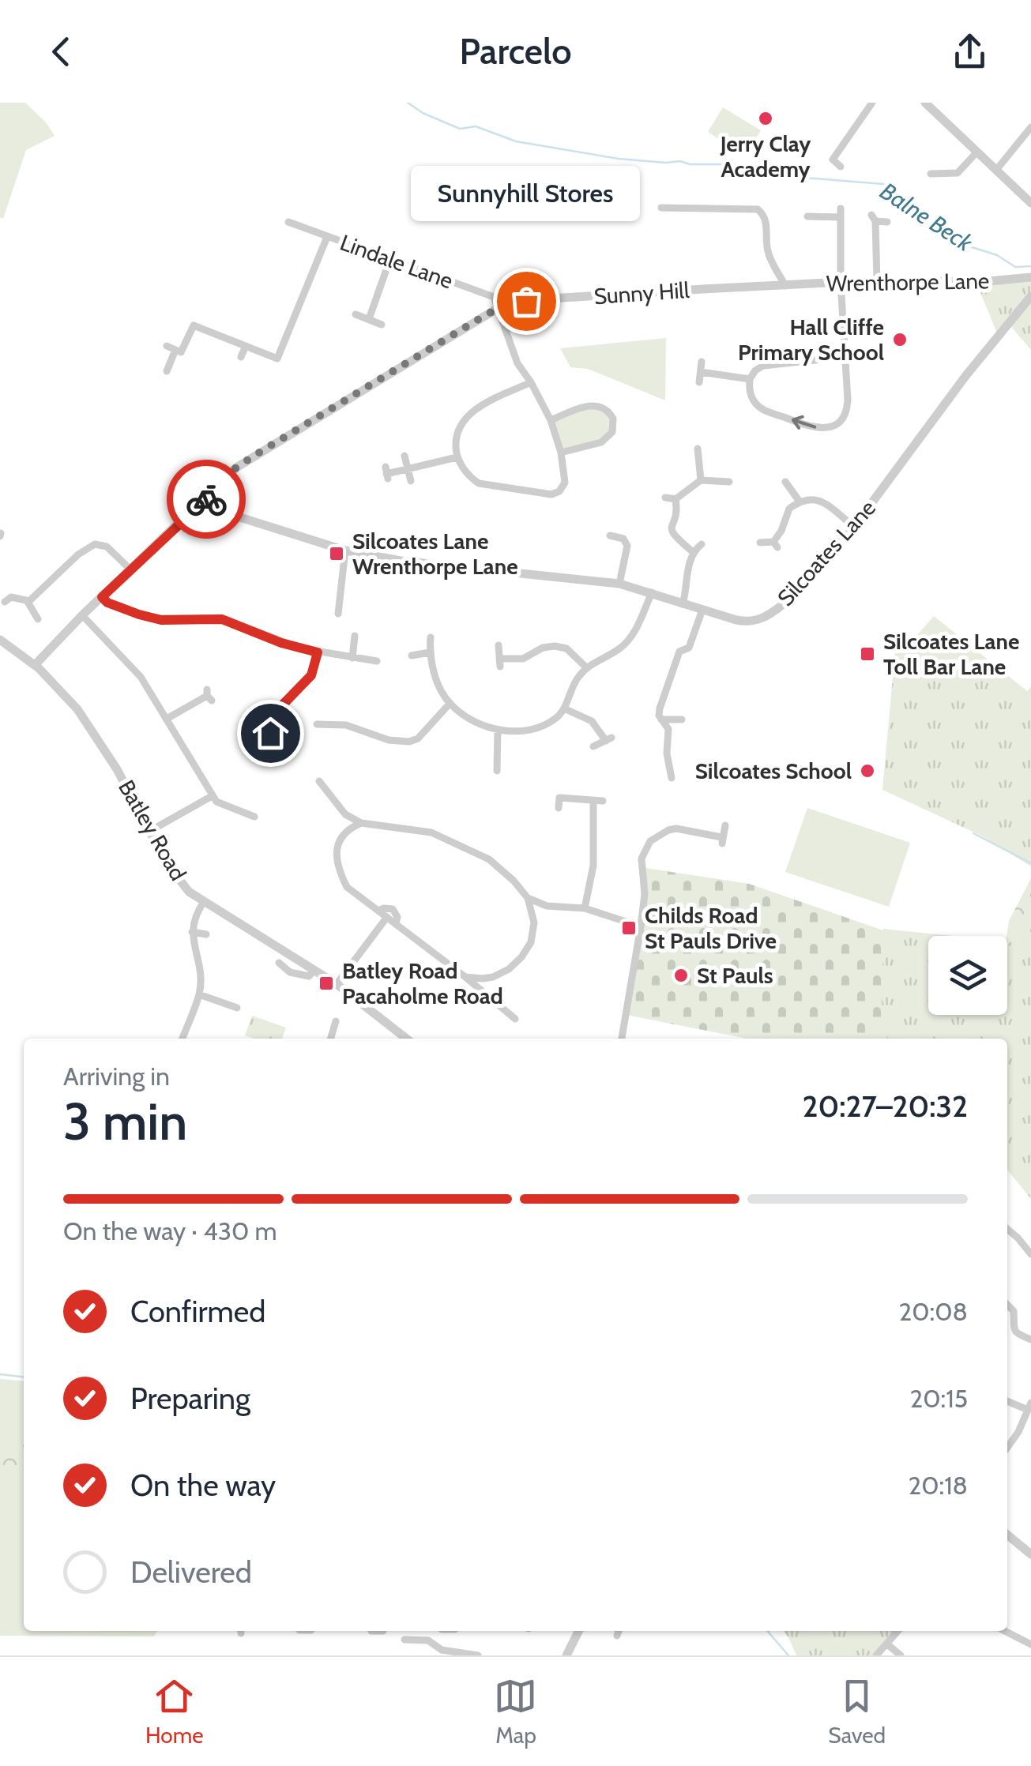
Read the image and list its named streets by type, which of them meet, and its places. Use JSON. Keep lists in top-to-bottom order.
{
  "streets": {
    "street": [
      "Lindale Lane",
      "Wrenthorpe Lane",
      "Sunny Hill",
      "Silcoates Lane",
      "Batley Road"
    ]
  },
  "crossings": [
    ["Lindale Lane", "Sunny Hill"],
    ["Wrenthorpe Lane", "Sunny Hill"]
  ],
  "water": ["Balne Beck"],
  "places": {
    "other": [
      "Jerry Clay Academy",
      "Sunnyhill Stores",
      "Hall Cliffe Primary School",
      "Silcoates School",
      "St Pauls"
    ],
    "transit": [
      "Silcoates Lane Wrenthorpe Lane",
      "Silcoates Lane Toll Bar Lane",
      "Childs Road St Pauls Drive",
      "Batley Road Pacaholme Road"
    ]
  },
  "page": {
    "header": "Parcelo",
    "bubble": "Sunnyhill Stores",
    "heading": ["3 min", "Arriving in", "20:27–20:32"],
    "bar": "On the way · 430 m",
    "list": [
      ["Confirmed", "20:08"],
      ["Preparing", "20:15"],
      ["On the way", "20:18"],
      "Delivered"
    ],
    "tabs": ["Home", "Map", "Saved"]
  }
}
